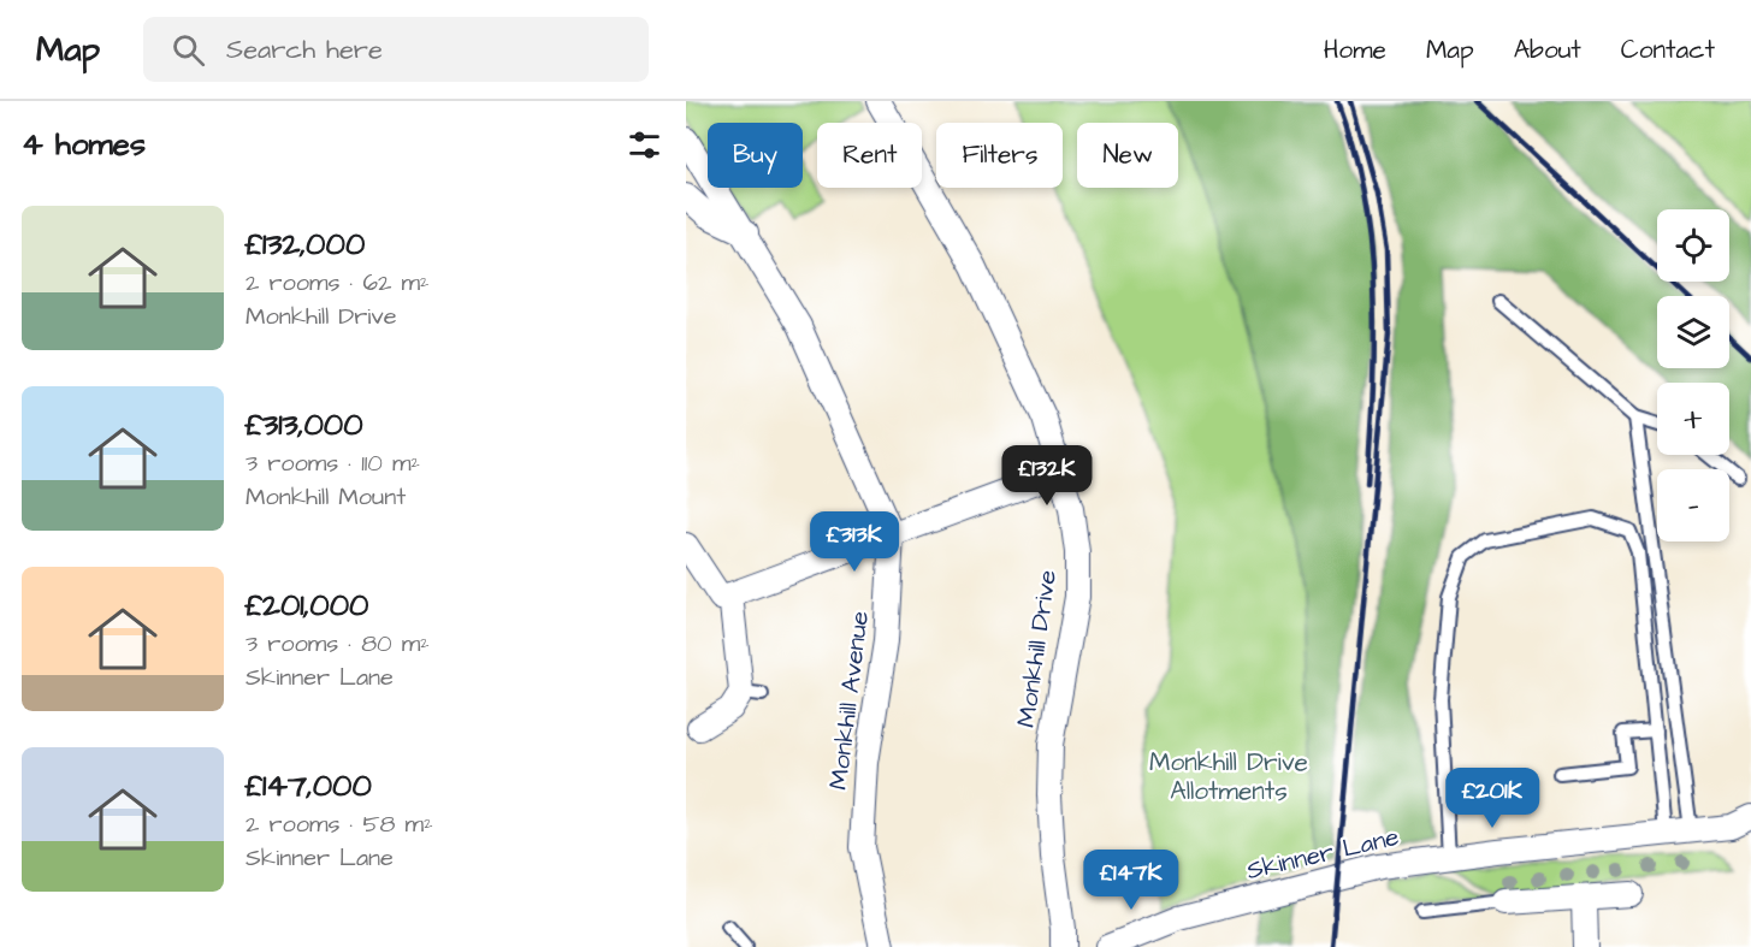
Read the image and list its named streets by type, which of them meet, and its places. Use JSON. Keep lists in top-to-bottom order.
{
  "streets": {
    "street": ["Monkhill Drive", "Monkhill Avenue", "Skinner Lane"]
  },
  "parks": ["Monkhill Drive Allotments"],
  "page": {
    "header": "Map",
    "search": "Search here",
    "nav": [
      "Home",
      "Map",
      "About",
      "Contact"
    ],
    "heading": "4 homes",
    "chip": [
      "Buy",
      "Rent",
      "Filters",
      "New"
    ],
    "list": [
      {
        "name": "£132,000",
        "note": "2 rooms · 62 m² · Monkhill Drive"
      },
      {
        "name": "£313,000",
        "note": "3 rooms · 110 m² · Monkhill Mount"
      },
      {
        "name": "£201,000",
        "note": "3 rooms · 80 m² · Skinner Lane"
      },
      {
        "name": "£147,000",
        "note": "2 rooms · 58 m² · Skinner Lane"
      }
    ],
    "map_buttons": ["+", "−"],
    "price": [
      "£132K",
      "£313K",
      "£201K",
      "£147K"
    ]
  }
}
